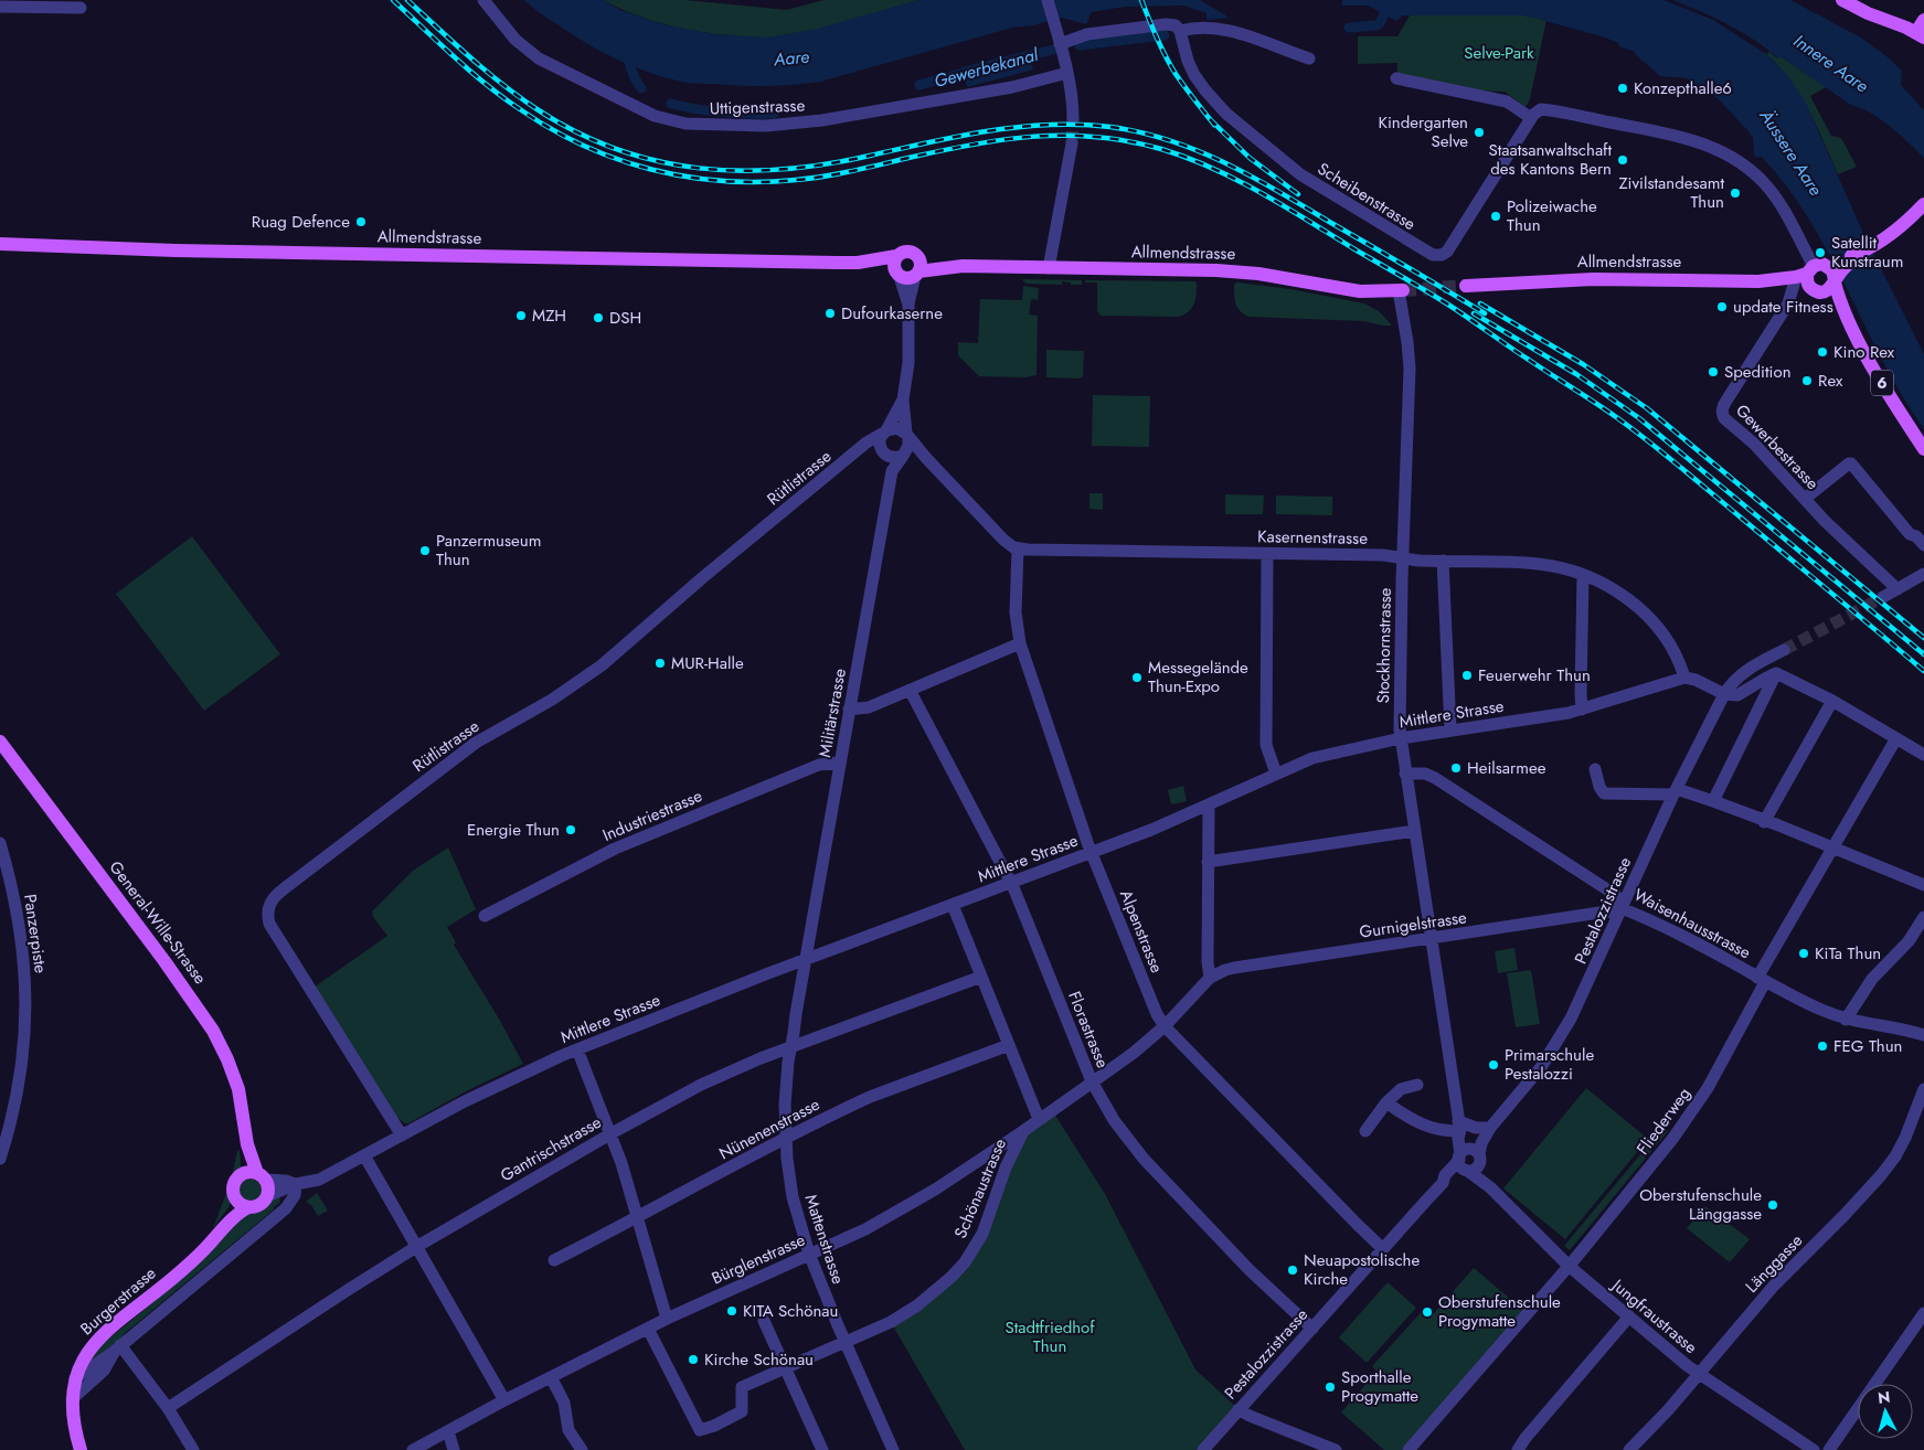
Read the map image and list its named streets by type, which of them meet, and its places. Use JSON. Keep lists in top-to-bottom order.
{
  "streets": {
    "main road": [
      "Allmendstrasse",
      "6",
      "General-Wille-Strasse",
      "Burgerstrasse"
    ],
    "street": [
      "Uttigenstrasse",
      "Scheibenstrasse",
      "Gewerbestrasse",
      "Rütlistrasse",
      "Kasernenstrasse",
      "Stockhornstrasse",
      "Militärstrasse",
      "Mittlere Strasse",
      "Industriestrasse",
      "Pestalozzistrasse",
      "Waisenhausstrasse",
      "Gurnigelstrasse",
      "Alpenstrasse",
      "Panzerpiste",
      "Florastrasse",
      "Fliederweg",
      "Nünenenstrasse",
      "Gantrischstrasse",
      "Schönaustrasse",
      "Mattenstrasse",
      "Bürglenstrasse",
      "Länggasse",
      "Jungfraustrasse"
    ]
  },
  "crossings": [
    ["Allmendstrasse", "6"],
    ["Allmendstrasse", "Gewerbestrasse"],
    ["Allmendstrasse", "Stockhornstrasse"],
    ["6", "Gewerbestrasse"],
    ["Rütlistrasse", "Militärstrasse"],
    ["Rütlistrasse", "Mittlere Strasse"],
    ["Kasernenstrasse", "Stockhornstrasse"],
    ["Kasernenstrasse", "Mittlere Strasse"],
    ["Kasernenstrasse", "Alpenstrasse"],
    ["Stockhornstrasse", "Mittlere Strasse"],
    ["Stockhornstrasse", "Pestalozzistrasse"],
    ["Stockhornstrasse", "Waisenhausstrasse"],
    ["Stockhornstrasse", "Gurnigelstrasse"],
    ["Stockhornstrasse", "Jungfraustrasse"],
    ["Militärstrasse", "Mittlere Strasse"],
    ["Militärstrasse", "Industriestrasse"],
    ["Militärstrasse", "Mattenstrasse"],
    ["Mittlere Strasse", "General-Wille-Strasse"],
    ["Mittlere Strasse", "Alpenstrasse"],
    ["Mittlere Strasse", "Florastrasse"],
    ["Mittlere Strasse", "Mattenstrasse"],
    ["Mittlere Strasse", "Burgerstrasse"],
    ["Pestalozzistrasse", "Waisenhausstrasse"],
    ["Pestalozzistrasse", "Gurnigelstrasse"],
    ["Pestalozzistrasse", "Alpenstrasse"],
    ["Pestalozzistrasse", "Florastrasse"],
    ["Pestalozzistrasse", "Jungfraustrasse"],
    ["General-Wille-Strasse", "Burgerstrasse"],
    ["Waisenhausstrasse", "Gurnigelstrasse"],
    ["Waisenhausstrasse", "Fliederweg"],
    ["Gurnigelstrasse", "Schönaustrasse"],
    ["Alpenstrasse", "Schönaustrasse"],
    ["Florastrasse", "Schönaustrasse"],
    ["Fliederweg", "Jungfraustrasse"],
    ["Nünenenstrasse", "Mattenstrasse"],
    ["Gantrischstrasse", "Mattenstrasse"],
    ["Schönaustrasse", "Mattenstrasse"],
    ["Schönaustrasse", "Bürglenstrasse"],
    ["Mattenstrasse", "Bürglenstrasse"],
    ["Länggasse", "Jungfraustrasse"]
  ],
  "water": [
    "Aare",
    "Innere Aare",
    "Gewerbekanal",
    "Äussere Aare"
  ],
  "parks": ["Selve-Park", "Stadtfriedhof Thun"],
  "places": [
    "Konzepthalle6",
    "Kindergarten Selve",
    "Staatsanwaltschaft des Kantons Bern",
    "Zivilstandesamt Thun",
    "Polizeiwache Thun",
    "Ruag Defence",
    "Satellit Kunstraum",
    "update Fitness",
    "Dufourkaserne",
    "MZH",
    "DSH",
    "Kino Rex",
    "Spedition",
    "Rex",
    "Panzermuseum Thun",
    "MUR-Halle",
    "Feuerwehr Thun",
    "Messegelände Thun-Expo",
    "Heilsarmee",
    "Energie Thun",
    "KiTa Thun",
    "FEG Thun",
    "Primarschule Pestalozzi",
    "Oberstufenschule Länggasse",
    "Neuapostolische Kirche",
    "KITA Schönau",
    "Oberstufenschule Progymatte",
    "Kirche Schönau",
    "Sporthalle Progymatte"
  ],
  "north": "top"
}
